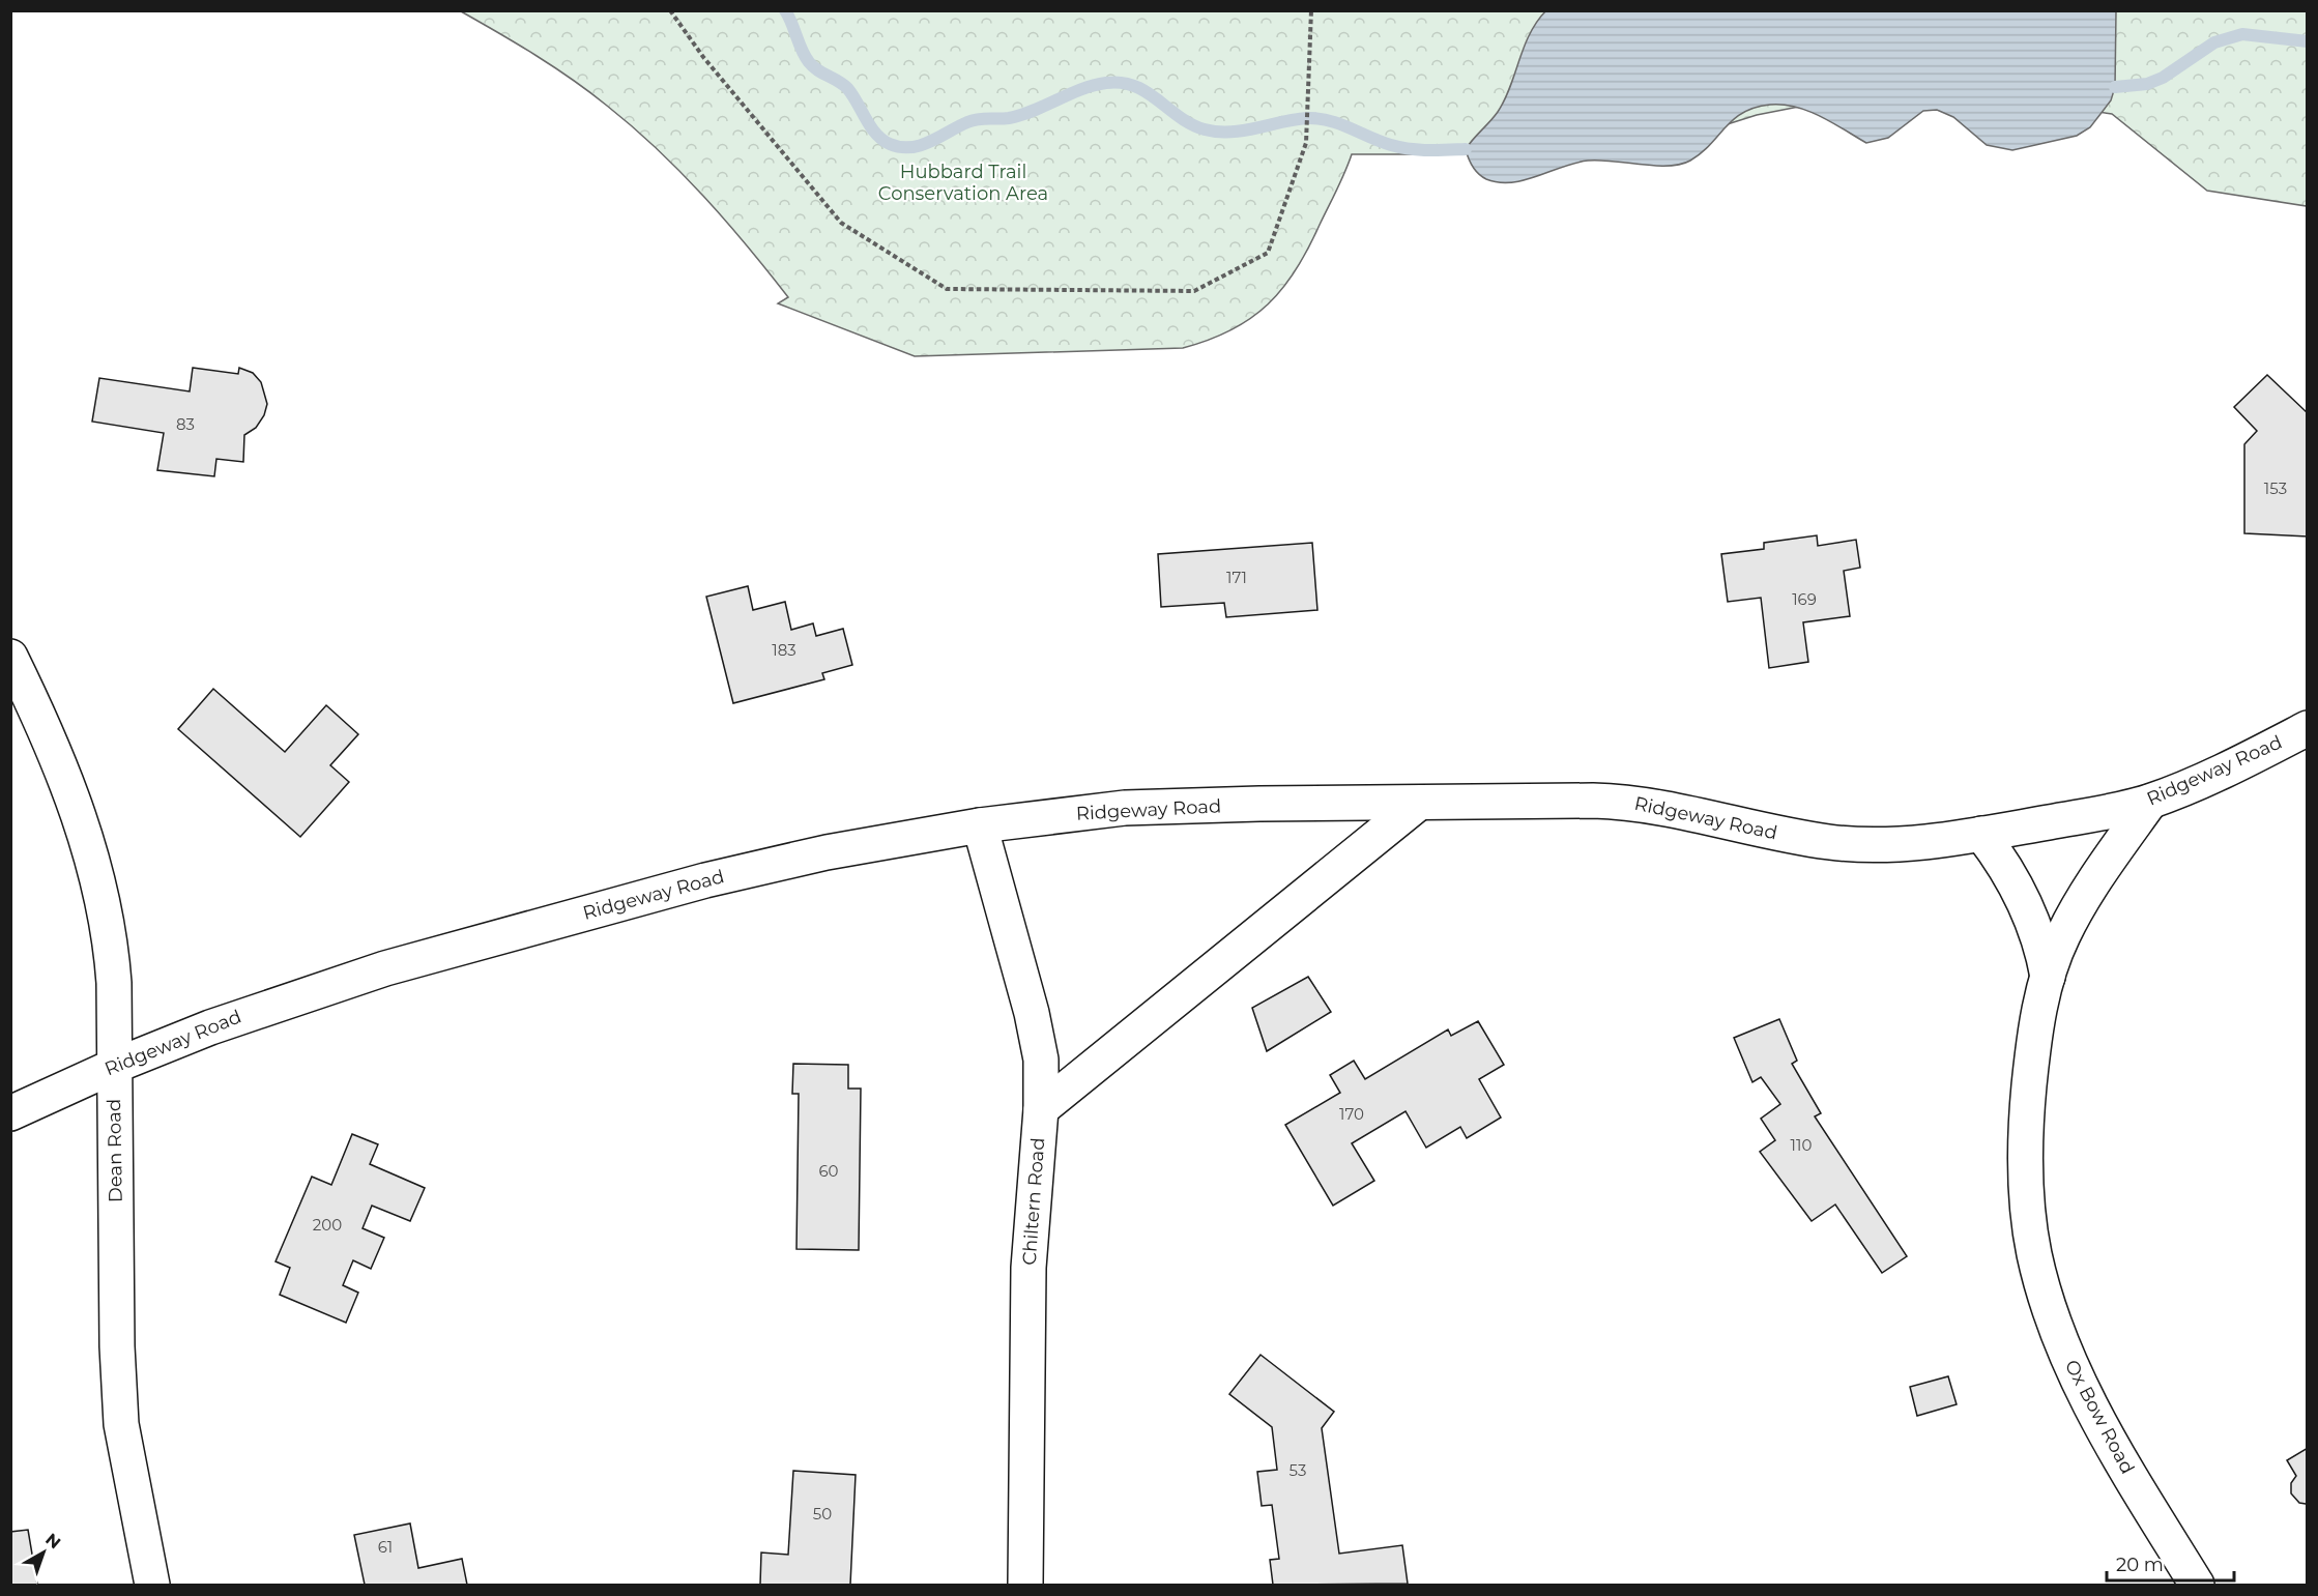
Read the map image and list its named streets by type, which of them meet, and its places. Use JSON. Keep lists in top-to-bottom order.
{
  "streets": {
    "street": [
      "Ridgeway Road",
      "Dean Road",
      "Chiltern Road",
      "Ox Bow Road"
    ]
  },
  "crossings": [
    ["Ridgeway Road", "Dean Road"],
    ["Ridgeway Road", "Chiltern Road"],
    ["Ridgeway Road", "Ox Bow Road"]
  ],
  "parks": ["Hubbard Trail Conservation Area"],
  "house_numbers": [
    "83",
    "153",
    "171",
    "169",
    "183",
    "170",
    "110",
    "60",
    "200",
    "53",
    "50",
    "61"
  ],
  "scale_bar": "20 m",
  "north": "top right"
}
